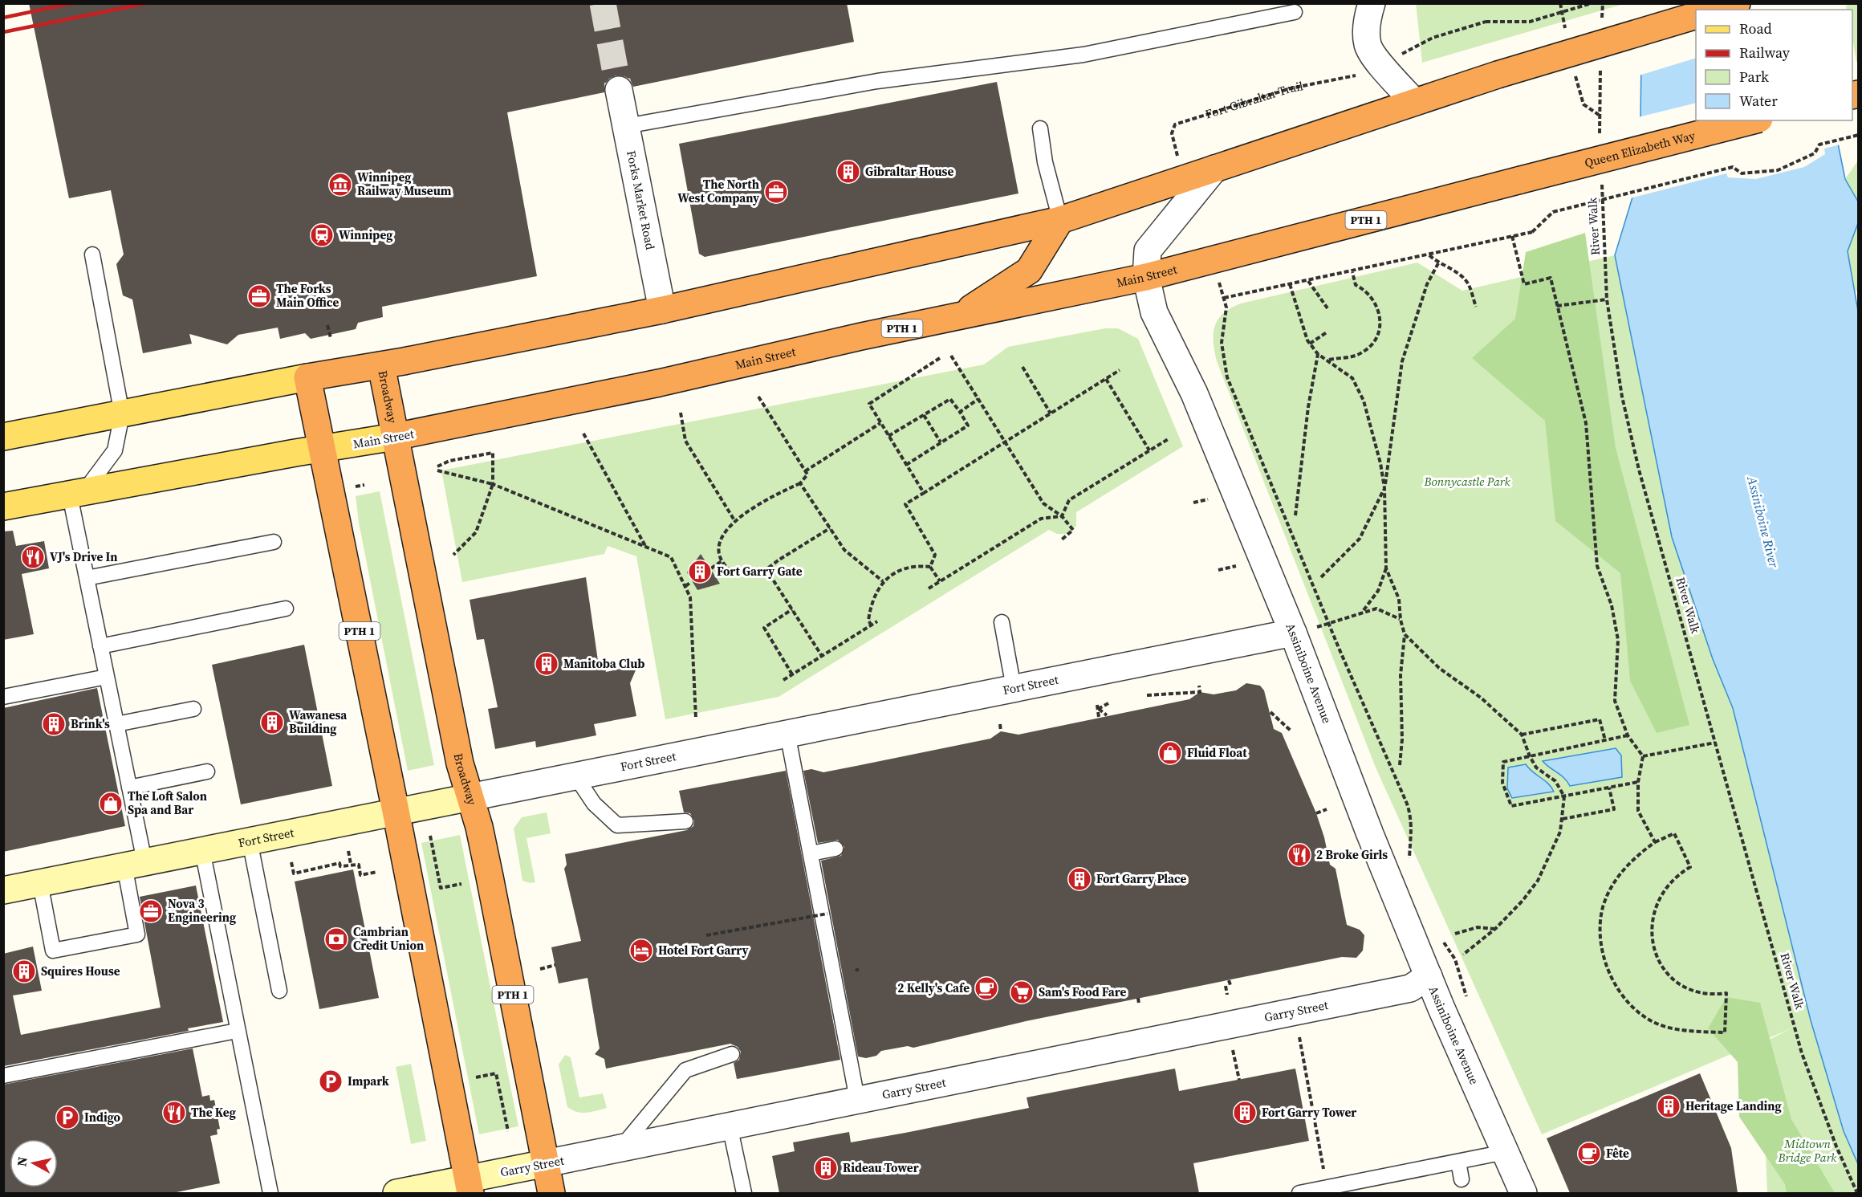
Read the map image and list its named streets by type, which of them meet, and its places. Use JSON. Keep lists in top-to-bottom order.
{
  "streets": {
    "highway": [
      "Queen Elizabeth Way",
      "PTH 1",
      "Main Street",
      "Broadway"
    ],
    "street": [
      "Forks Market Road",
      "Assiniboine Avenue",
      "Fort Street",
      "Garry Street"
    ],
    "path": ["Fort Gibraltar Trail", "River Walk"]
  },
  "crossings": [
    ["Queen Elizabeth Way", "Main Street"],
    ["PTH 1", "Main Street"],
    ["PTH 1", "Fort Street"],
    ["PTH 1", "Garry Street"],
    ["Main Street", "Broadway"],
    ["Main Street", "Assiniboine Avenue"],
    ["Broadway", "Fort Street"],
    ["Broadway", "Garry Street"],
    ["Assiniboine Avenue", "Fort Street"],
    ["Assiniboine Avenue", "Garry Street"]
  ],
  "water": ["Assiniboine River"],
  "parks": ["Bonnycastle Park", "Midtown Bridge Park"],
  "places": {
    "building": [
      "Gibraltar House",
      "Fort Garry Gate",
      "Manitoba Club",
      "Wawanesa Building",
      "Brink's",
      "Fort Garry Place",
      "Squires House",
      "Heritage Landing",
      "Fort Garry Tower",
      "Rideau Tower"
    ],
    "museum": ["Winnipeg Railway Museum"],
    "office": ["The North West Company", "The Forks Main Office", "Nova 3 Engineering"],
    "station": ["Winnipeg"],
    "restaurant": ["VJ's Drive In", "2 Broke Girls", "The Keg"],
    "shop": ["Fluid Float", "The Loft Salon Spa and Bar"],
    "bank": ["Cambrian Credit Union"],
    "hotel": ["Hotel Fort Garry"],
    "cafe": ["2 Kelly's Cafe", "Fête"],
    "supermarket": ["Sam's Food Fare"],
    "parking": ["Impark", "Indigo"]
  },
  "legend": [
    "Road",
    "Railway",
    "Park",
    "Water"
  ],
  "north": "left"
}
